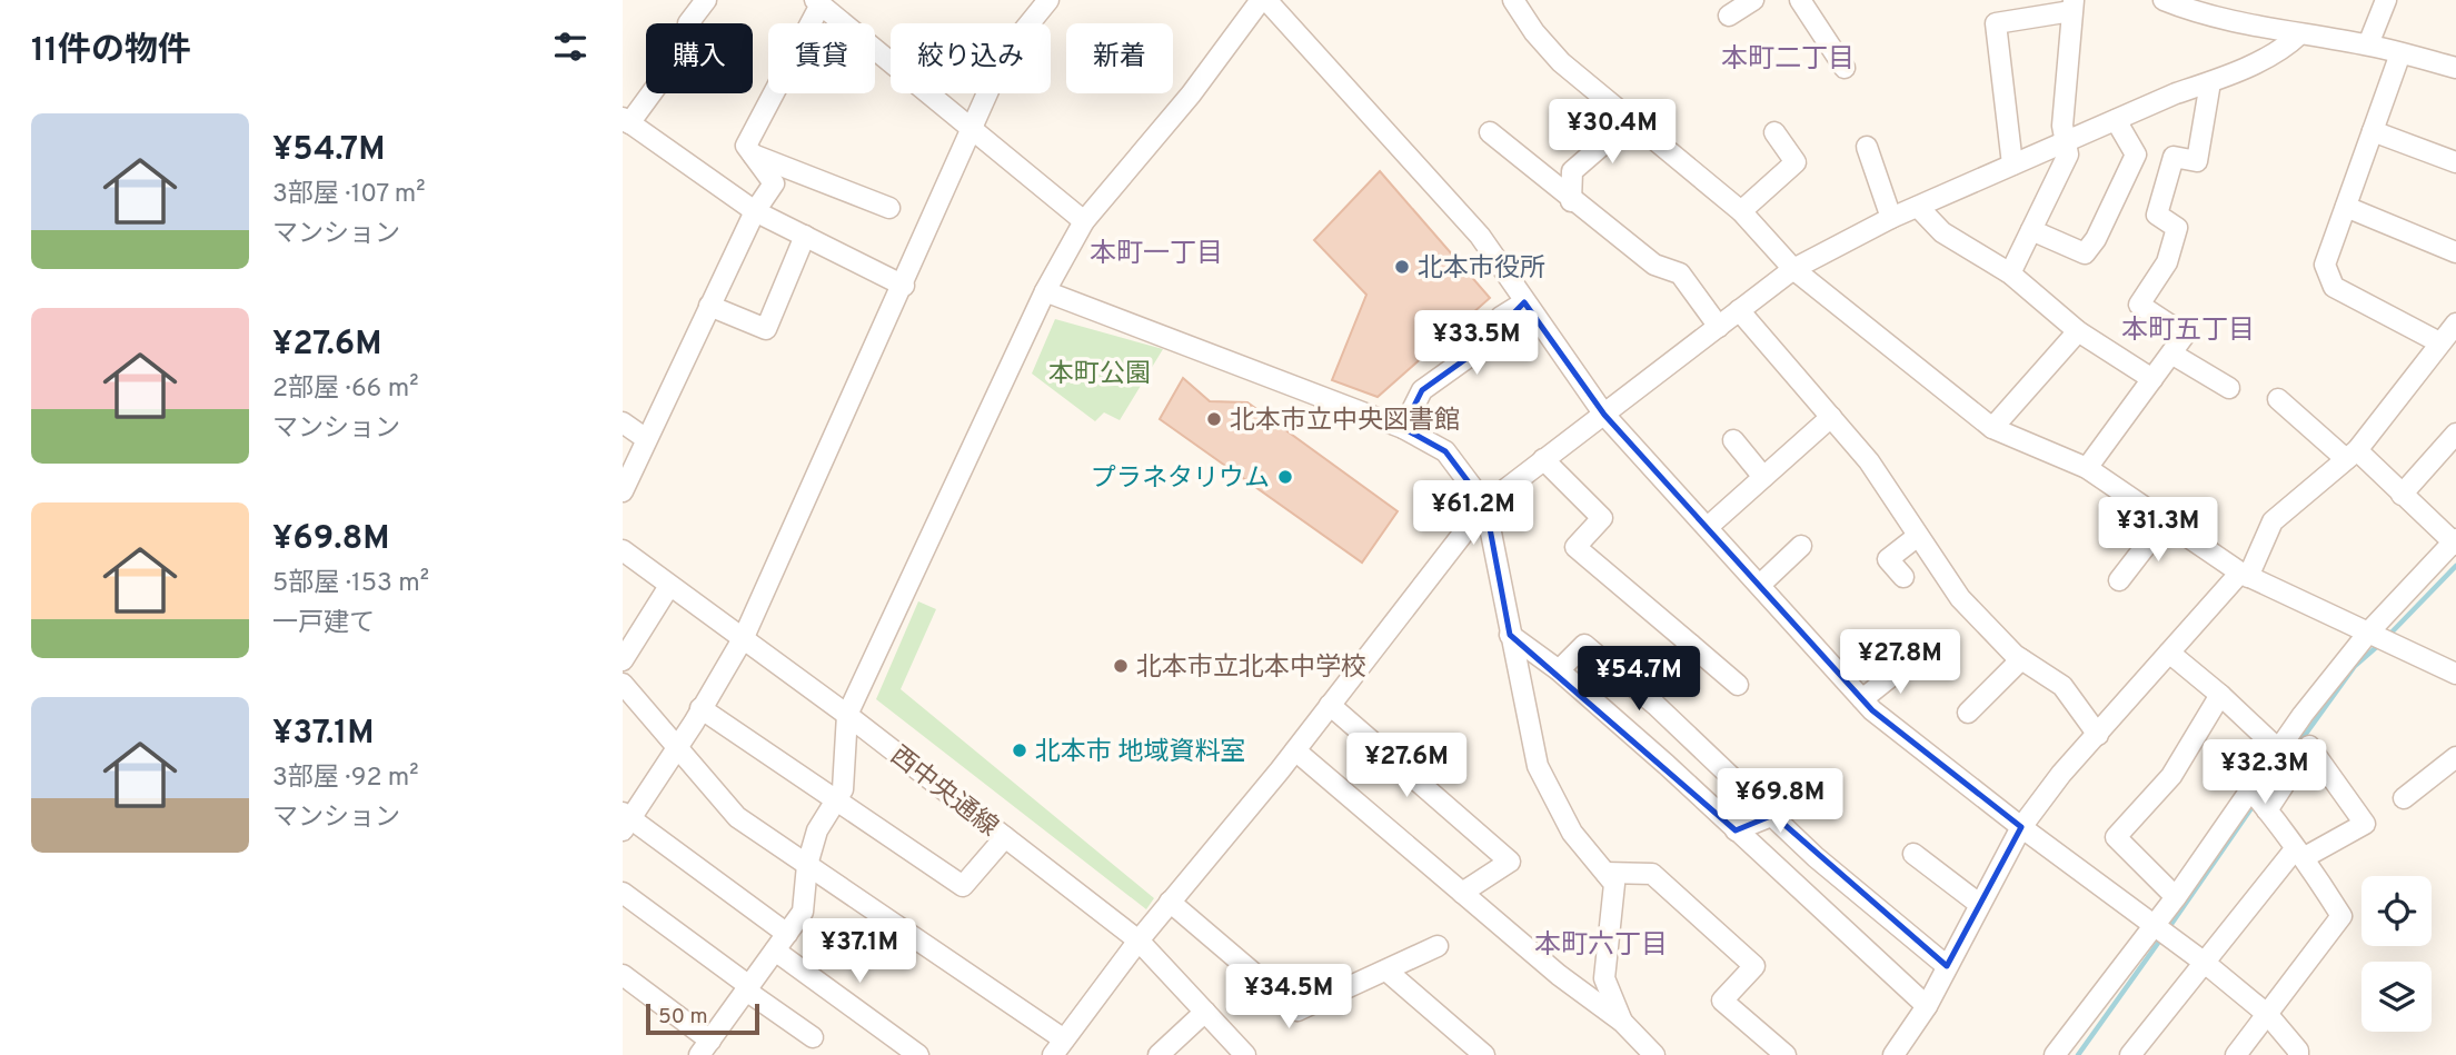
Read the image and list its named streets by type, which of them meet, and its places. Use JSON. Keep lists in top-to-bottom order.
{
  "streets": {
    "street": ["西中央通線"]
  },
  "districts": [
    "本町二丁目",
    "本町一丁目",
    "本町五丁目",
    "本町六丁目"
  ],
  "parks": ["本町公園"],
  "places": [
    "北本市役所",
    "北本市立中央図書館",
    "プラネタリウム",
    "北本市立北本中学校",
    "北本市 地域資料室"
  ],
  "scale_bar": "50 m",
  "page": {
    "heading": "11件の物件",
    "chip": [
      "購入",
      "賃貸",
      "絞り込み",
      "新着"
    ],
    "list": [
      {
        "name": "¥54.7M",
        "note": "3部屋 · 107 m² · マンション"
      },
      {
        "name": "¥27.6M",
        "note": "2部屋 · 66 m² · マンション"
      },
      {
        "name": "¥69.8M",
        "note": "5部屋 · 153 m² · 一戸建て"
      },
      {
        "name": "¥37.1M",
        "note": "3部屋 · 92 m² · マンション"
      }
    ],
    "price": [
      "¥30.4M",
      "¥33.5M",
      "¥61.2M",
      "¥31.3M",
      "¥27.8M",
      "¥54.7M",
      "¥27.6M",
      "¥32.3M",
      "¥69.8M",
      "¥37.1M",
      "¥34.5M"
    ],
    "scale": "50 m"
  }
}
